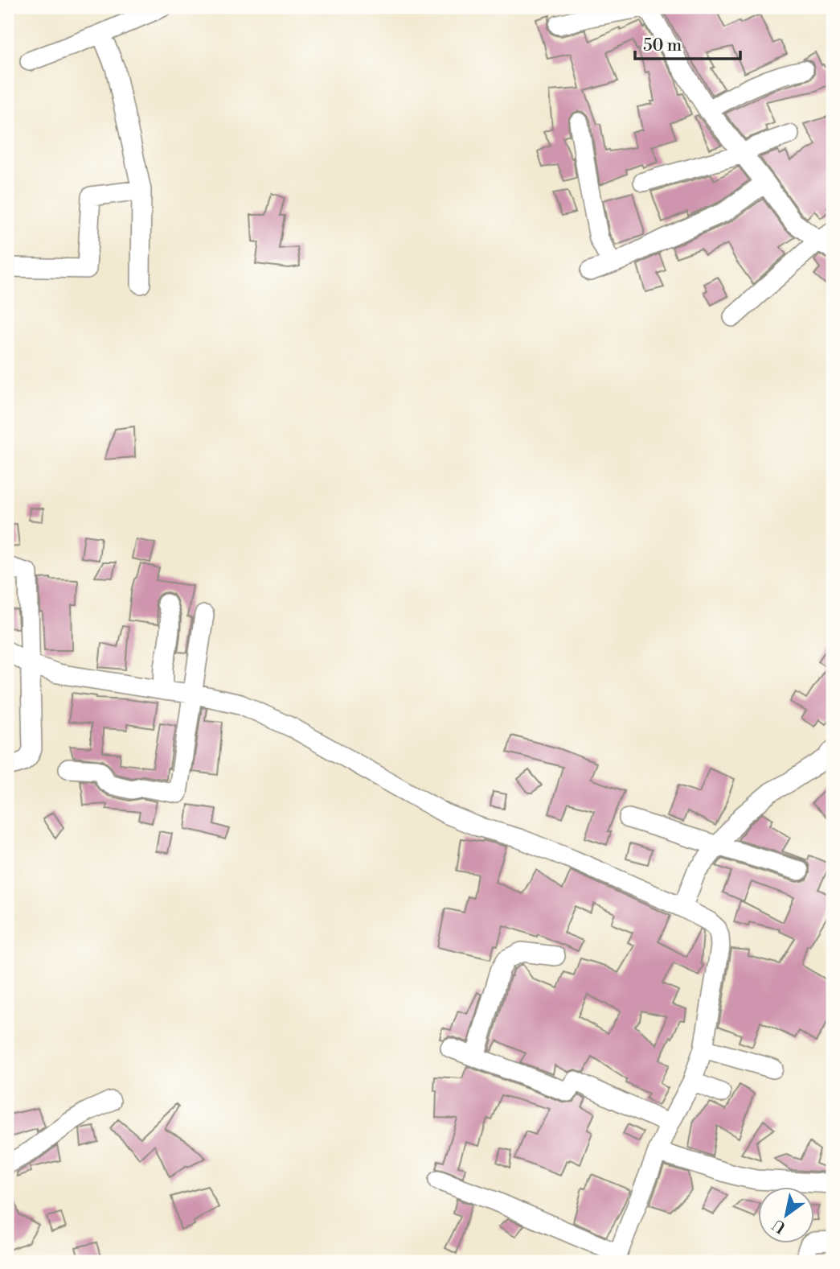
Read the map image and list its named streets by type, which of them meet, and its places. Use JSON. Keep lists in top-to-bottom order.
{
  "scale_bar": "50 m",
  "north": "bottom left"
}
